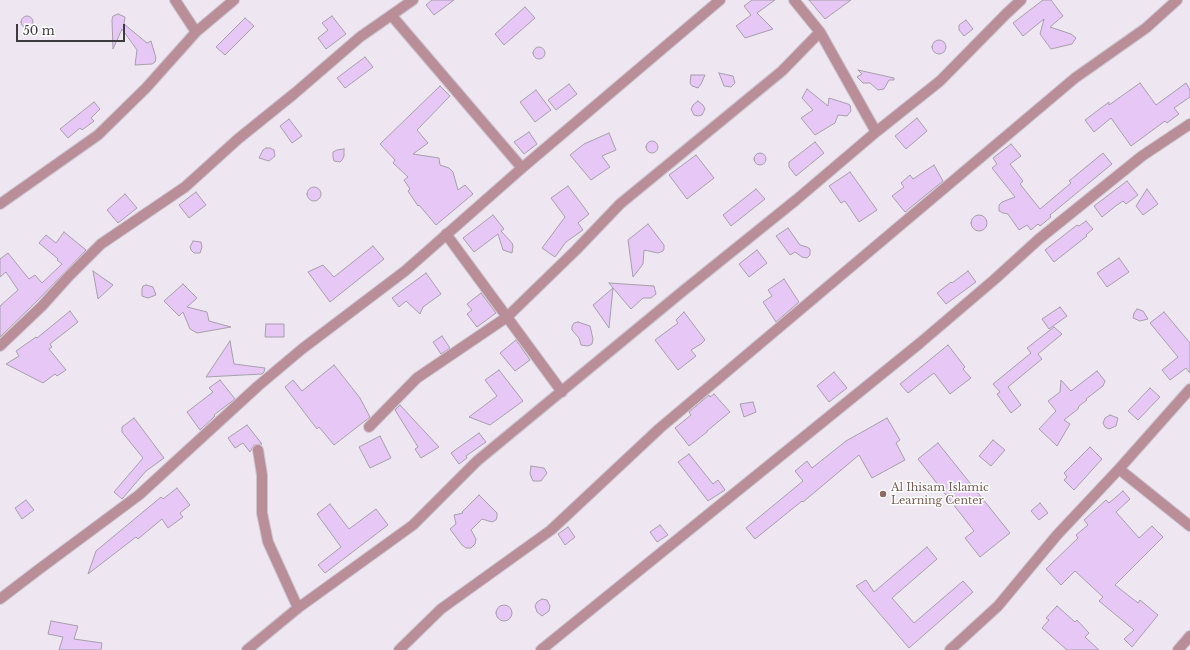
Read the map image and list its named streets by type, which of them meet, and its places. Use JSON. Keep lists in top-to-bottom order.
{
  "places": ["Al Ihisam Islamic Learning Center"],
  "scale_bar": "50 m"
}
